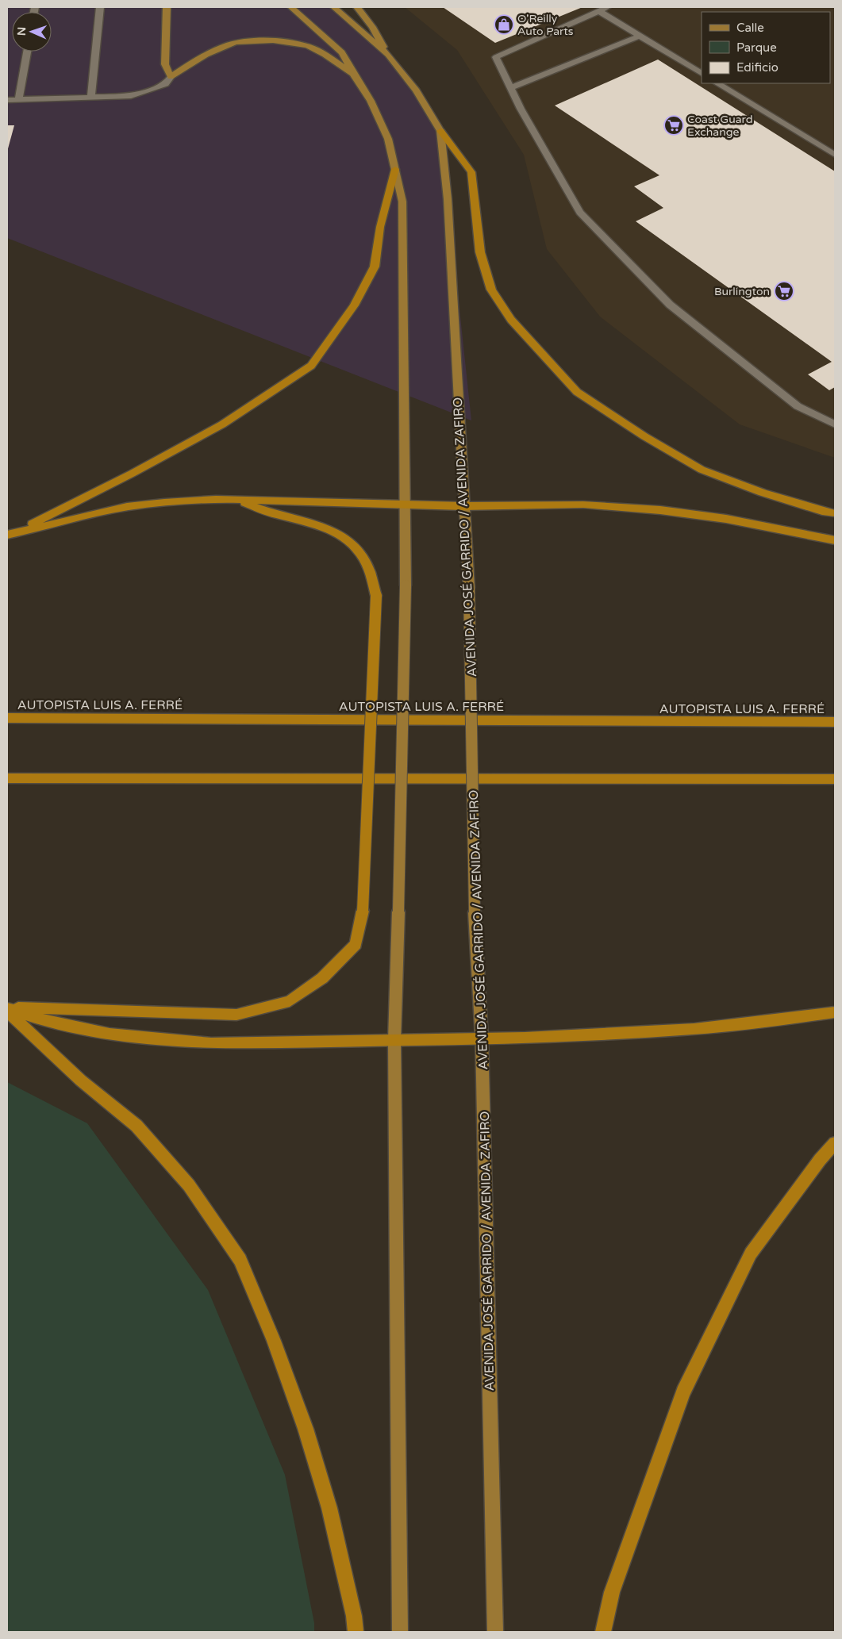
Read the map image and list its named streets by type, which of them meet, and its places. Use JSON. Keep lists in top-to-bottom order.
{
  "streets": {
    "highway": ["AUTOPISTA LUIS A. FERRÉ"],
    "main road": ["AVENIDA JOSÉ GARRIDO / AVENIDA ZAFIRO"]
  },
  "places": {
    "shop": ["O'Reilly Auto Parts"],
    "supermarket": ["Coast Guard Exchange", "Burlington"]
  },
  "legend": ["Calle", "Parque", "Edificio"],
  "north": "left"
}
